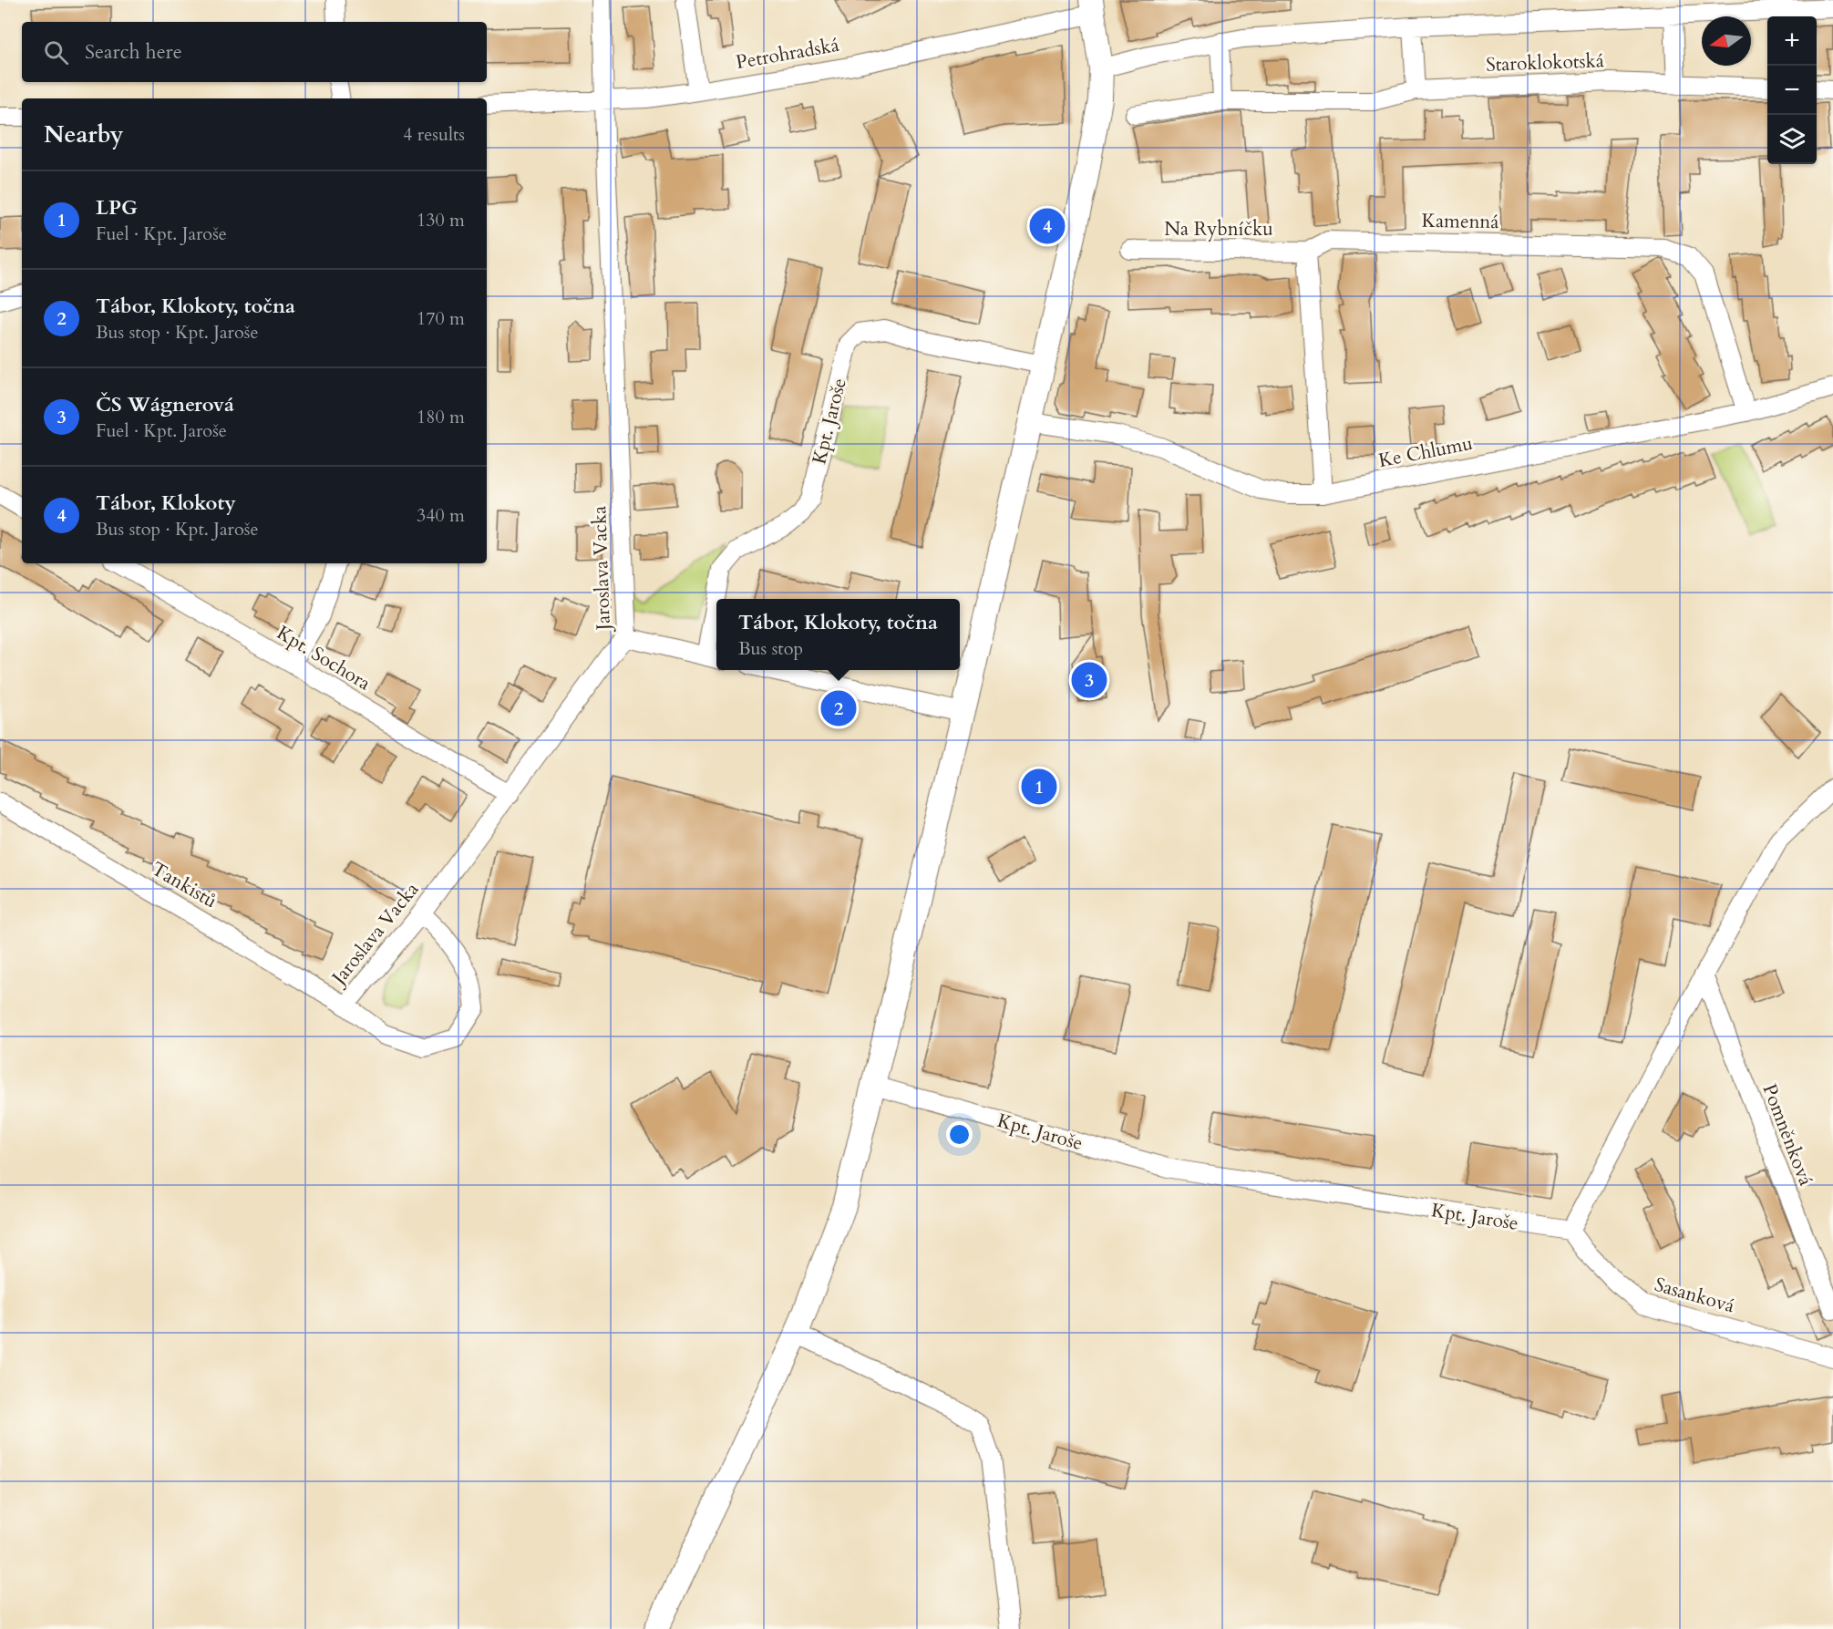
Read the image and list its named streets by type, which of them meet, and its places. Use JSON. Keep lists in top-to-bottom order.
{
  "streets": {
    "street": [
      "Petrohradská",
      "Staroklokotská",
      "Kamenná",
      "Na Rybníčku",
      "Kpt. Jaroše",
      "Ke Chlumu",
      "Jaroslava Vacka",
      "Kpt. Sochora",
      "Tankistů",
      "Pomněnková",
      "Sasanková"
    ]
  },
  "crossings": [
    ["Petrohradská", "Jaroslava Vacka"],
    ["Kamenná", "Na Rybníčku"],
    ["Kamenná", "Ke Chlumu"],
    ["Kpt. Jaroše", "Jaroslava Vacka"],
    ["Kpt. Jaroše", "Sasanková"],
    ["Jaroslava Vacka", "Kpt. Sochora"],
    ["Jaroslava Vacka", "Tankistů"]
  ],
  "north": "left",
  "page": {
    "map_buttons": ["+", "−"],
    "search": "Search here",
    "heading": ["Nearby", "4 results"],
    "list": [
      {
        "mark": "1",
        "name": "LPG",
        "note": "Fuel · Kpt. Jaroše",
        "value": "130 m"
      },
      {
        "mark": "2",
        "name": "Tábor, Klokoty, točna",
        "note": "Bus stop · Kpt. Jaroše",
        "value": "170 m"
      },
      {
        "mark": "3",
        "name": "ČS Wágnerová",
        "note": "Fuel · Kpt. Jaroše",
        "value": "180 m"
      },
      {
        "mark": "4",
        "name": "Tábor, Klokoty",
        "note": "Bus stop · Kpt. Jaroše",
        "value": "340 m"
      }
    ],
    "pins": [
      "4",
      "3",
      "2",
      "1"
    ],
    "popup": ["Tábor, Klokoty, točna", "Bus stop"]
  }
}
